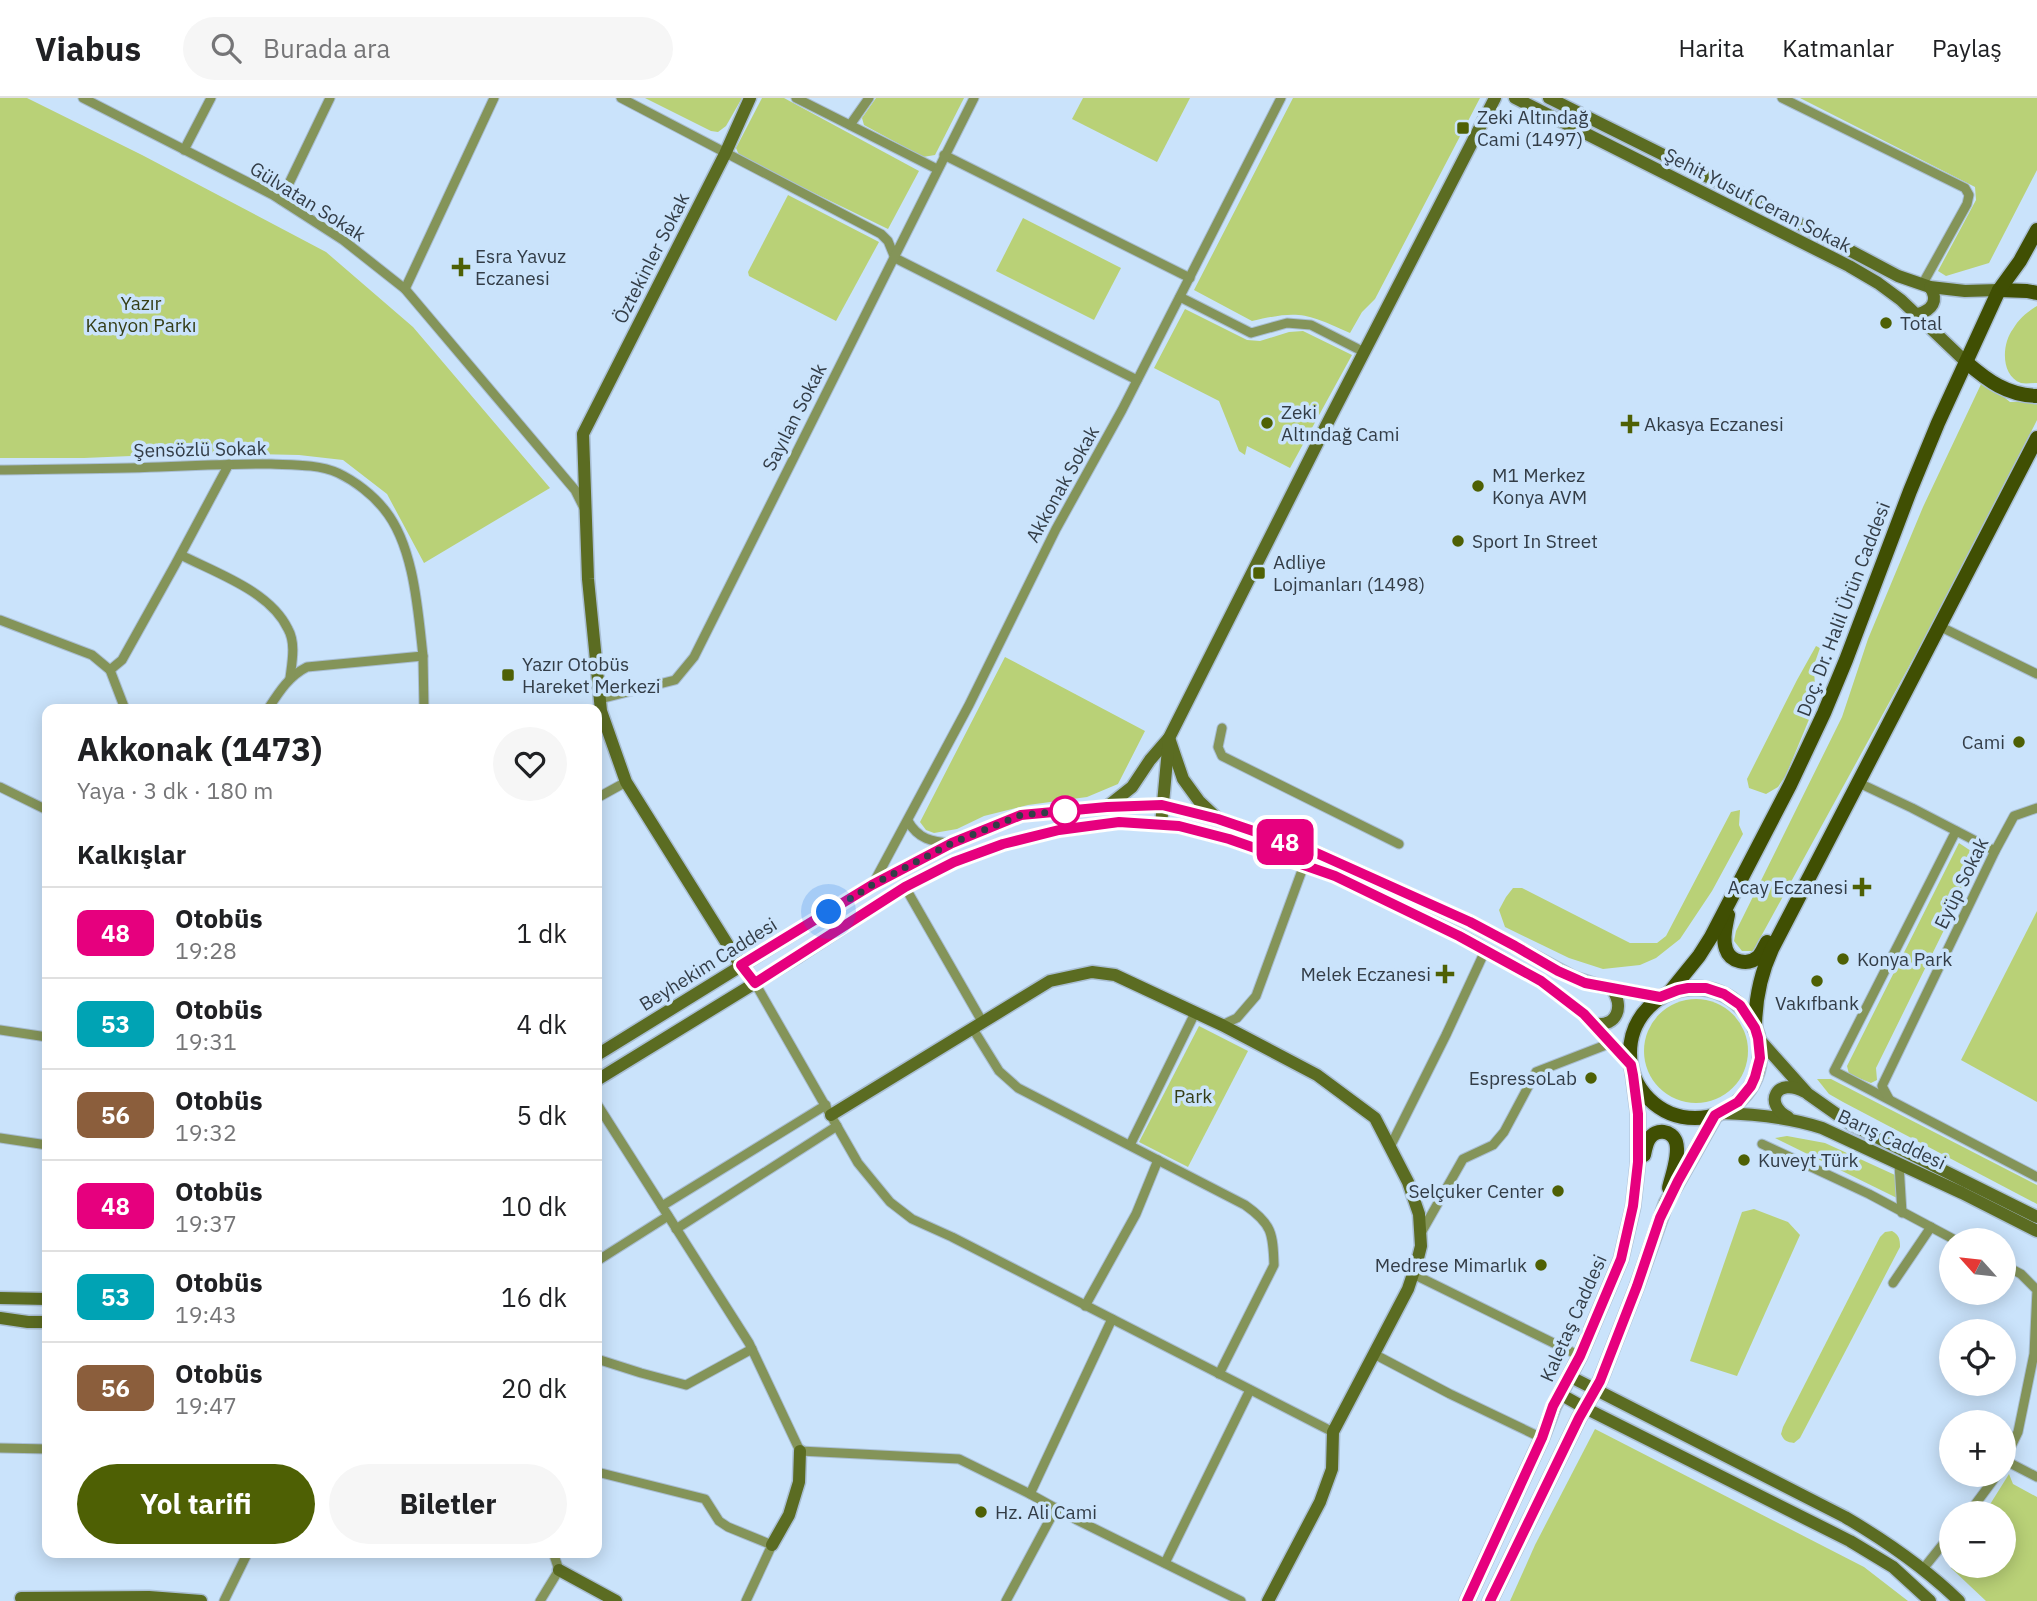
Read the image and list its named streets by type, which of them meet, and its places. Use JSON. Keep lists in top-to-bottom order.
{
  "streets": {
    "main road": ["Doç. Dr. Halil Ürün Caddesi", "Kaletaş Caddesi"],
    "street": [
      "Şehit Yusuf Ceran Sokak",
      "Gülvatan Sokak",
      "Öztekinler Sokak",
      "Sayılan Sokak",
      "Şensözlü Sokak",
      "Akkonak Sokak",
      "Eyüp Sokak",
      "Beyhekim Caddesi",
      "Barış Caddesi"
    ]
  },
  "crossings": [
    ["Şehit Yusuf Ceran Sokak", "Doç. Dr. Halil Ürün Caddesi"],
    ["Gülvatan Sokak", "Öztekinler Sokak"],
    ["Akkonak Sokak", "Beyhekim Caddesi"],
    ["Doç. Dr. Halil Ürün Caddesi", "Beyhekim Caddesi"],
    ["Doç. Dr. Halil Ürün Caddesi", "Barış Caddesi"],
    ["Doç. Dr. Halil Ürün Caddesi", "Kaletaş Caddesi"],
    ["Beyhekim Caddesi", "Barış Caddesi"],
    ["Beyhekim Caddesi", "Kaletaş Caddesi"],
    ["Barış Caddesi", "Kaletaş Caddesi"]
  ],
  "parks": ["Yazır Kanyon Parkı", "Park"],
  "places": {
    "transit": ["Zeki Altındağ Cami (1497)", "Adliye Lojmanları (1498)", "Yazır Otobüs Hareket Merkezi"],
    "health": [
      "Esra Yavuz Eczanesi",
      "Akasya Eczanesi",
      "Acay Eczanesi",
      "Melek Eczanesi"
    ],
    "other": [
      "Total",
      "Zeki Altındağ Cami",
      "M1 Merkez Konya AVM",
      "Sport In Street",
      "Cami",
      "Konya Park",
      "Vakıfbank",
      "EspressoLab",
      "Kuveyt Türk",
      "Selçuker Center",
      "Medrese Mimarlık",
      "Hz. Ali Cami"
    ]
  },
  "lines": ["bus line 48"],
  "north": "top left",
  "page": {
    "header": "Viabus",
    "search": "Burada ara",
    "nav": ["Harita", "Katmanlar", "Paylaş"],
    "on_map": "48",
    "heading": [
      ["Akkonak (1473)", "Yaya · 3 dk · 180 m"],
      "Kalkışlar"
    ],
    "list": [
      {
        "mark": "48",
        "name": "Otobüs",
        "note": "19:28",
        "value": "1 dk"
      },
      {
        "mark": "53",
        "name": "Otobüs",
        "note": "19:31",
        "value": "4 dk"
      },
      {
        "mark": "56",
        "name": "Otobüs",
        "note": "19:32",
        "value": "5 dk"
      },
      {
        "mark": "48",
        "name": "Otobüs",
        "note": "19:37",
        "value": "10 dk"
      },
      {
        "mark": "53",
        "name": "Otobüs",
        "note": "19:43",
        "value": "16 dk"
      },
      {
        "mark": "56",
        "name": "Otobüs",
        "note": "19:47",
        "value": "20 dk"
      }
    ],
    "map_buttons": ["+", "−"],
    "buttons": ["Yol tarifi", "Biletler"]
  }
}
